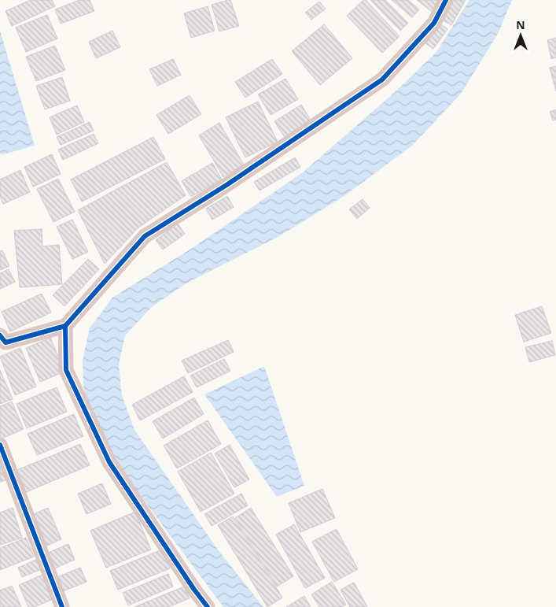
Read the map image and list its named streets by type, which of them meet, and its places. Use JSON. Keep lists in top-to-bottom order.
{
  "north": "top"
}
